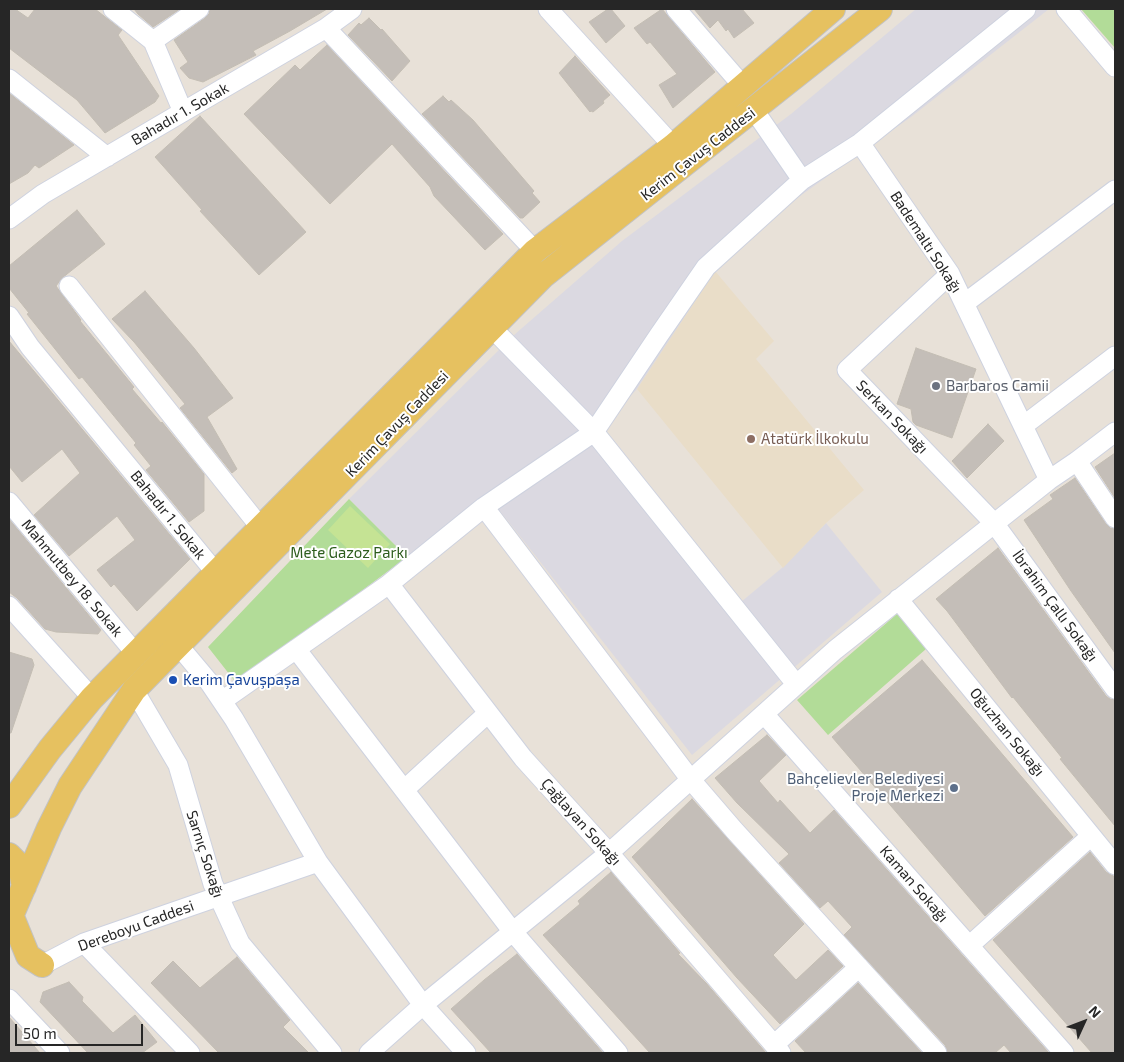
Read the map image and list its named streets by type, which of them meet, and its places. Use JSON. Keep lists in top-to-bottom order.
{
  "streets": {
    "main road": ["Kerim Çavuş Caddesi"],
    "street": [
      "Bahadır 1. Sokak",
      "Bademaltı Sokağı",
      "Serkan Sokağı",
      "Mahmutbey 18. Sokak",
      "İbrahim Çallı Sokağı",
      "Oğuzhan Sokağı",
      "Çağlayan Sokağı",
      "Sarnıç Sokağı",
      "Kaman Sokağı",
      "Dereboyu Caddesi"
    ]
  },
  "crossings": [
    ["Bahadır 1. Sokak", "Kerim Çavuş Caddesi"],
    ["Kerim Çavuş Caddesi", "Mahmutbey 18. Sokak"],
    ["Kerim Çavuş Caddesi", "Sarnıç Sokağı"],
    ["Bademaltı Sokağı", "Serkan Sokağı"],
    ["Serkan Sokağı", "İbrahim Çallı Sokağı"],
    ["Sarnıç Sokağı", "Dereboyu Caddesi"]
  ],
  "parks": ["Mete Gazoz Parkı"],
  "places": [
    "Barbaros Camii",
    "Atatürk İlkokulu",
    "Kerim Çavuşpaşa",
    "Bahçelievler Belediyesi Proje Merkezi"
  ],
  "scale_bar": "50 m",
  "north": "top right"
}
